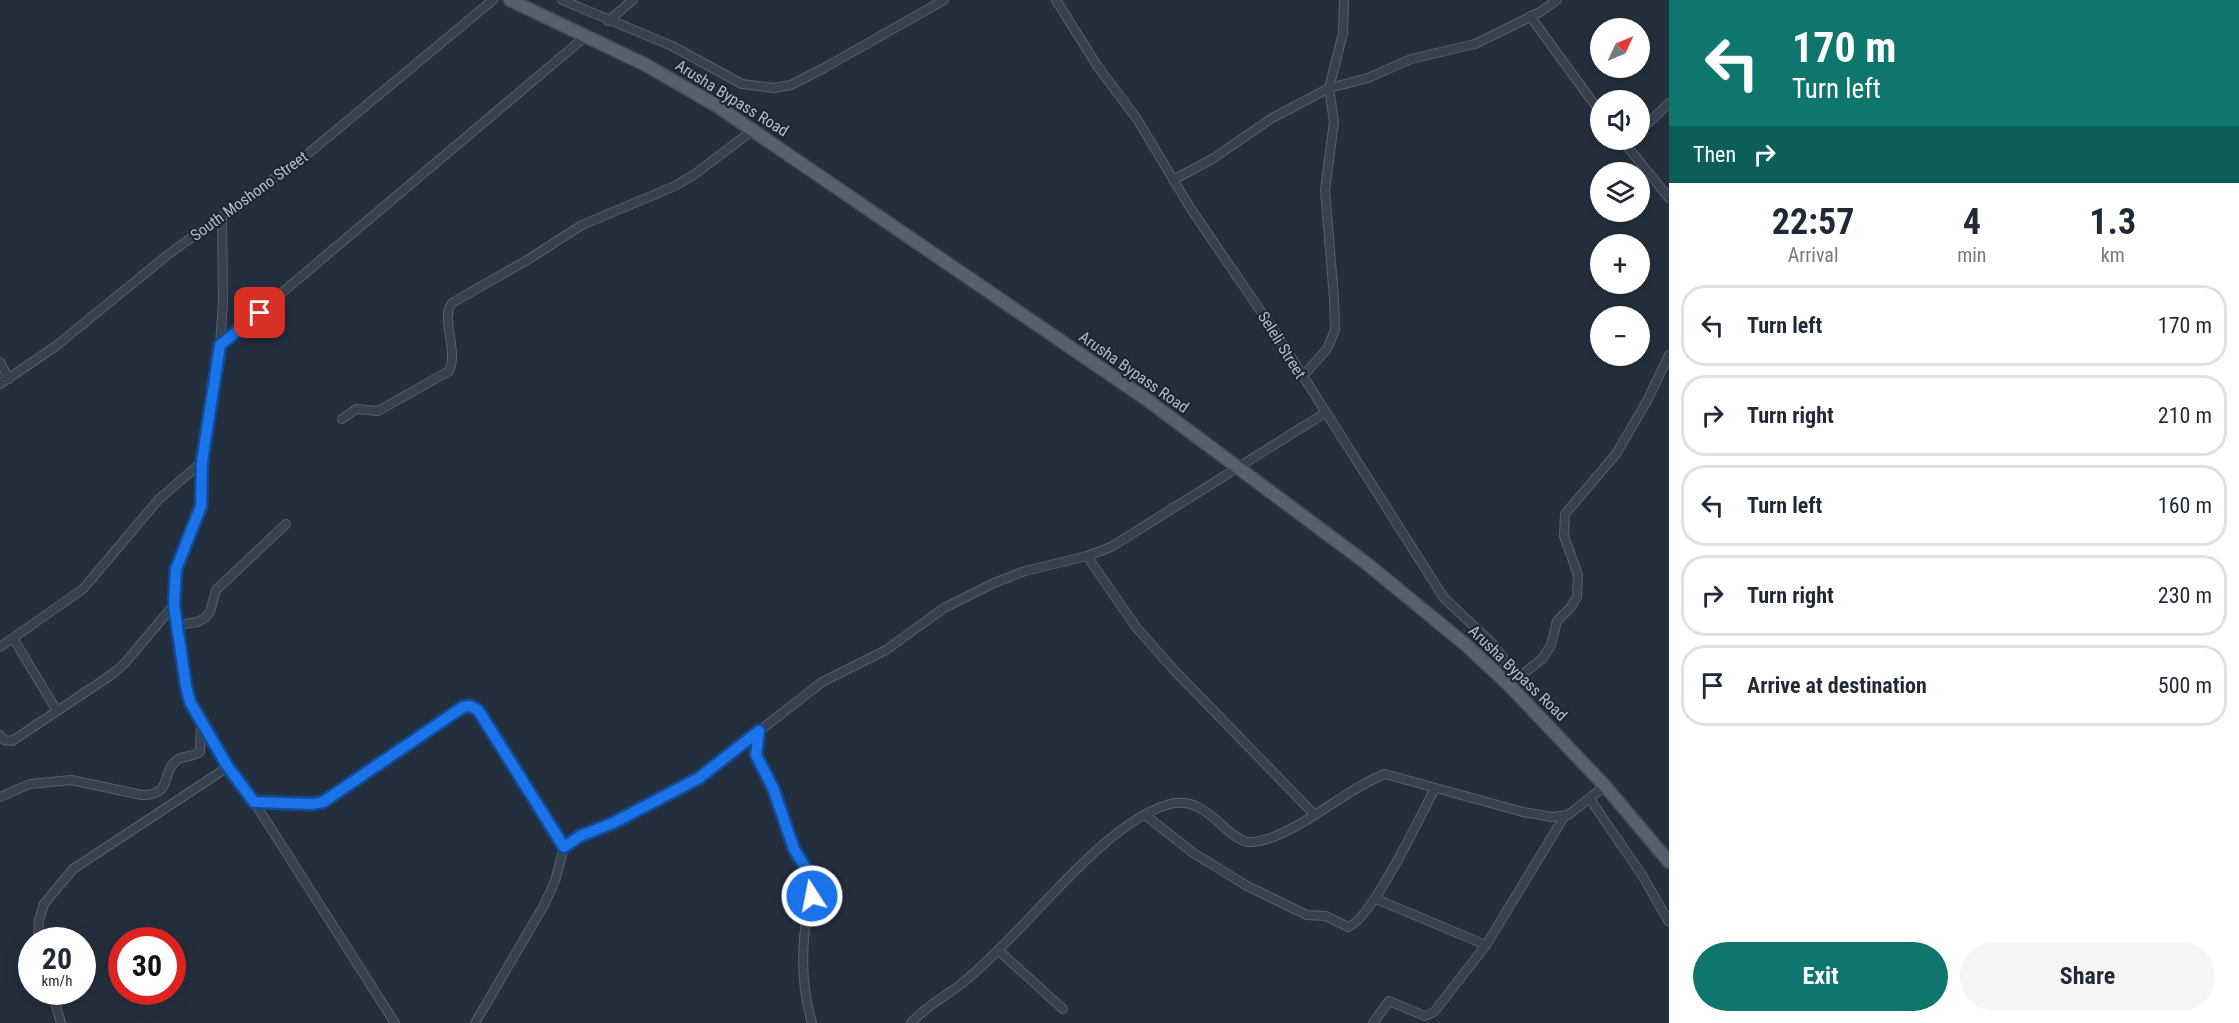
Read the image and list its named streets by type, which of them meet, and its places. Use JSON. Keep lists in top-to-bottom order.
{
  "streets": {
    "main road": ["Arusha Bypass Road"],
    "street": ["South Moshono Street", "Seleli Street"]
  },
  "crossings": [
    ["Arusha Bypass Road", "Seleli Street"]
  ],
  "north": "top right",
  "page": {
    "turn": ["170 m", "Turn left"],
    "map_buttons": ["+", "−"],
    "then": "Then",
    "eta": [
      "22:57",
      "Arrival",
      "4",
      "min",
      "1.3",
      "km"
    ],
    "list": [
      {
        "name": "Turn left",
        "value": "170 m"
      },
      {
        "name": "Turn right",
        "value": "210 m"
      },
      {
        "name": "Turn left",
        "value": "160 m"
      },
      {
        "name": "Turn right",
        "value": "230 m"
      },
      {
        "name": "Arrive at destination",
        "value": "500 m"
      }
    ],
    "speed": "20 km/h",
    "limit": "30",
    "buttons": ["Exit", "Share"]
  }
}
